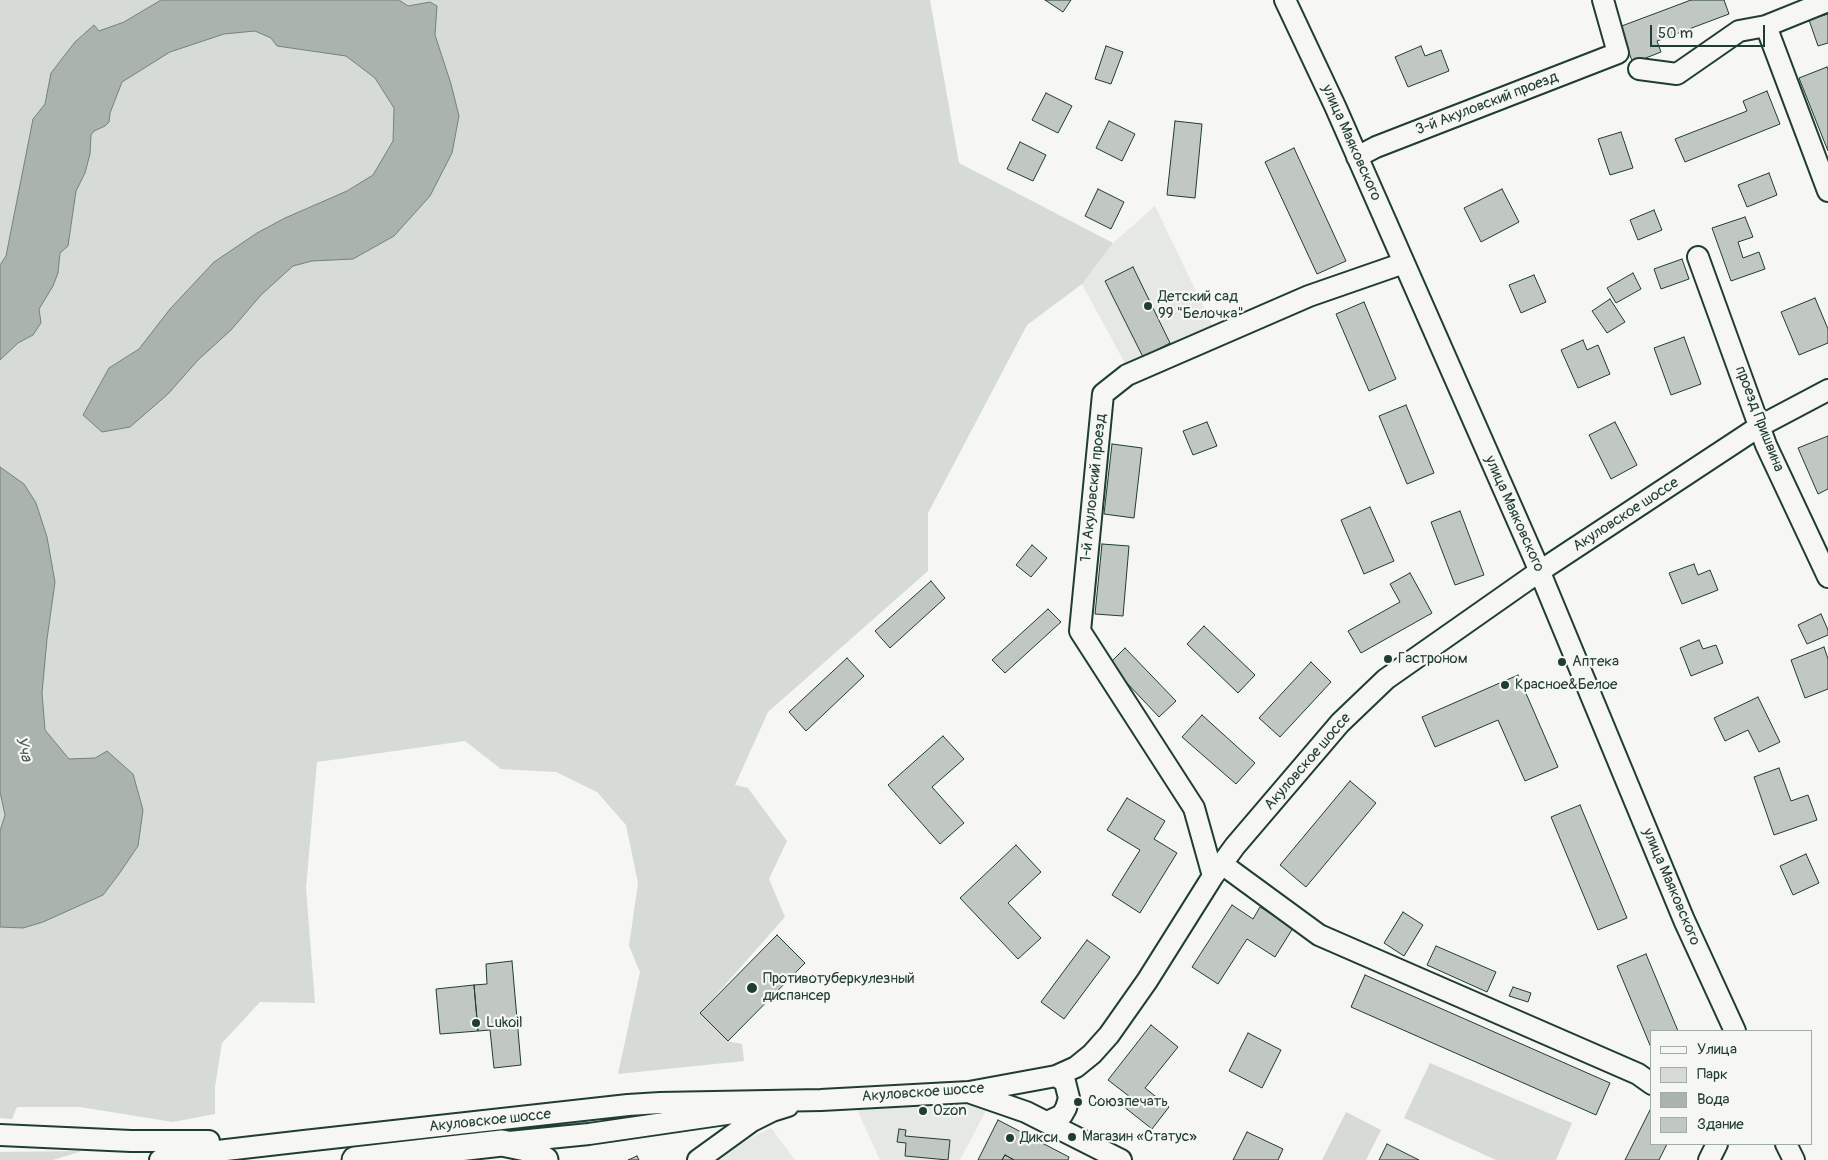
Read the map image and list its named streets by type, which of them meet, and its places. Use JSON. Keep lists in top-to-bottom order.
{
  "streets": {
    "main road": ["Акуловское шоссе"],
    "street": [
      "3-й Акуловский проезд",
      "улица Маяковского",
      "проезд Пришвина",
      "1-й Акуловский проезд"
    ]
  },
  "crossings": [
    ["3-й Акуловский проезд", "улица Маяковского"],
    ["улица Маяковского", "1-й Акуловский проезд"],
    ["улица Маяковского", "Акуловское шоссе"],
    ["проезд Пришвина", "Акуловское шоссе"],
    ["1-й Акуловский проезд", "Акуловское шоссе"]
  ],
  "water": ["Уча"],
  "places": [
    "Детский сад 99 \"Белочка\"",
    "Гастроном",
    "Аптека",
    "Красное&Белое",
    "Противотуберкулезный диспансер",
    "Lukoil",
    "Союзпечать",
    "Ozon",
    "Магазин «Статус»",
    "Дикси"
  ],
  "legend": [
    "Улица",
    "Парк",
    "Вода",
    "Здание"
  ],
  "scale_bar": "50 m"
}
